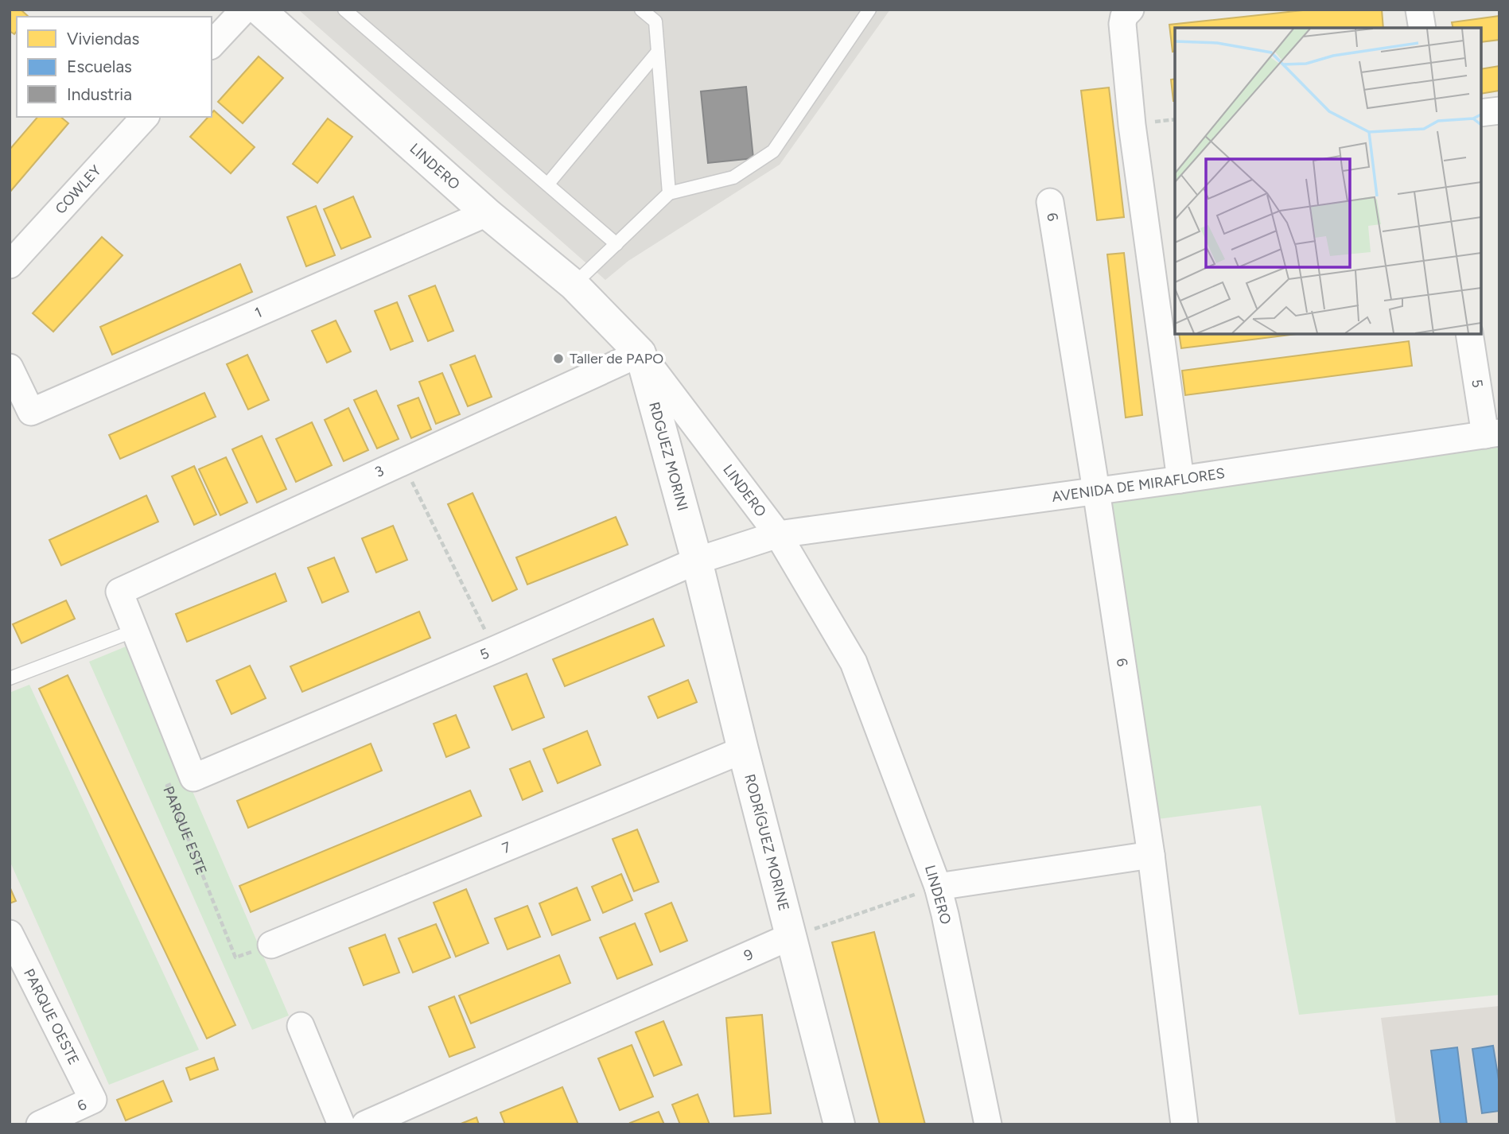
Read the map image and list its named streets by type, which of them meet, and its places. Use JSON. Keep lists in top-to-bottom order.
{
  "streets": {
    "street": [
      "LINDERO",
      "COWLEY",
      "6",
      "1",
      "5",
      "RDGUEZ MORINI",
      "3",
      "AVENIDA DE MIRAFLORES",
      "PARQUE ESTE",
      "RODRÍGUEZ MORINE",
      "7",
      "9",
      "PARQUE OESTE"
    ]
  },
  "crossings": [
    ["LINDERO", "1"],
    ["LINDERO", "5"],
    ["LINDERO", "RDGUEZ MORINI"],
    ["LINDERO", "3"],
    ["LINDERO", "AVENIDA DE MIRAFLORES"],
    ["6", "AVENIDA DE MIRAFLORES"],
    ["6", "PARQUE OESTE"],
    ["5", "RDGUEZ MORINI"],
    ["5", "AVENIDA DE MIRAFLORES"],
    ["5", "PARQUE ESTE"],
    ["5", "RODRÍGUEZ MORINE"],
    ["RDGUEZ MORINI", "3"],
    ["RDGUEZ MORINI", "RODRÍGUEZ MORINE"],
    ["3", "PARQUE ESTE"],
    ["PARQUE ESTE", "7"],
    ["RODRÍGUEZ MORINE", "7"],
    ["RODRÍGUEZ MORINE", "9"]
  ],
  "places": ["Taller de PAPO"],
  "legend": ["Viviendas", "Escuelas", "Industria"]
}
